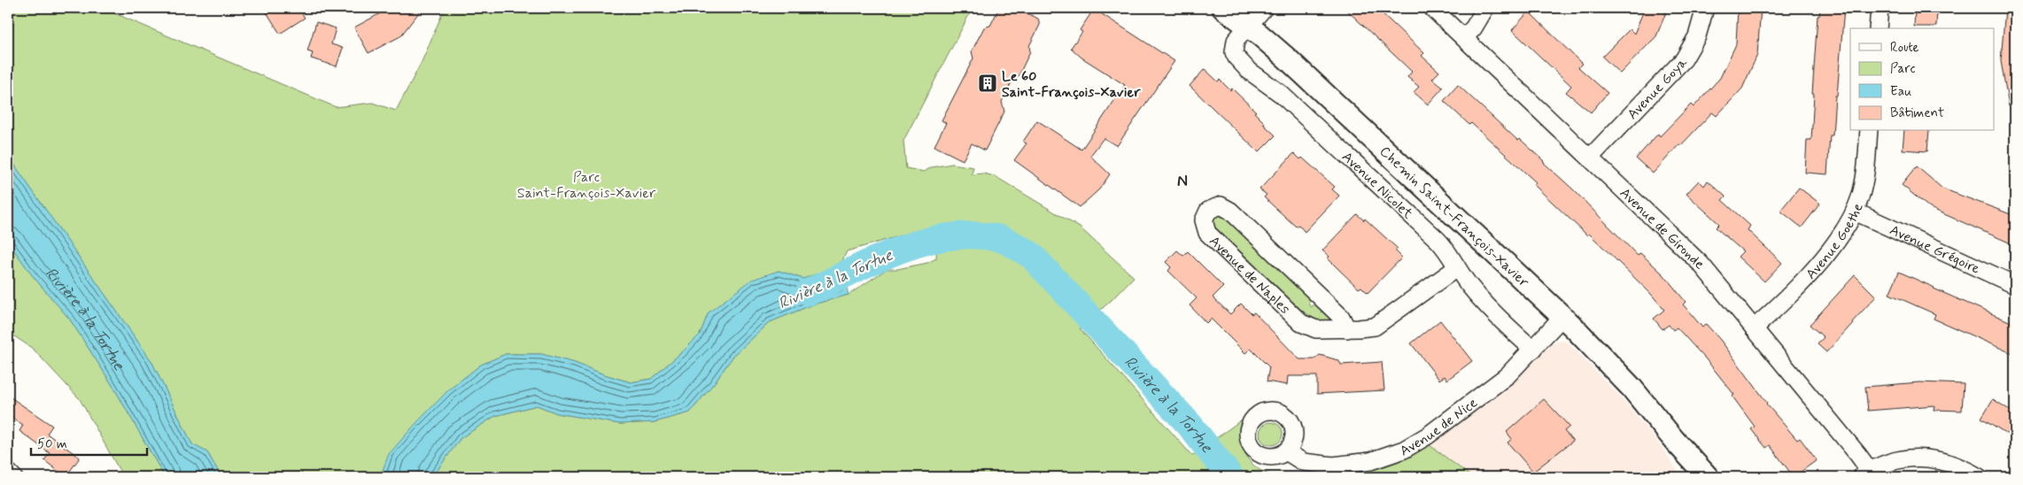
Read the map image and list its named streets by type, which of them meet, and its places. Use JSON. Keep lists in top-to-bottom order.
{
  "streets": {
    "street": [
      "Avenue Goya",
      "Avenue Nicolet",
      "Chemin Saint-François-Xavier",
      "Avenue de Gironde",
      "Avenue Goethe",
      "Avenue Grégoire",
      "Avenue de Naples",
      "Avenue de Nice"
    ]
  },
  "crossings": [
    ["Avenue Goya", "Avenue de Gironde"],
    ["Avenue Nicolet", "Chemin Saint-François-Xavier"],
    ["Avenue Nicolet", "Avenue de Naples"],
    ["Avenue Nicolet", "Avenue de Nice"],
    ["Chemin Saint-François-Xavier", "Avenue de Nice"],
    ["Avenue de Gironde", "Avenue Goethe"],
    ["Avenue Goethe", "Avenue Grégoire"]
  ],
  "districts": ["N"],
  "water": ["Rivière à la Tortue"],
  "parks": ["Parc Saint-François-Xavier"],
  "places": {
    "building": ["Le 60 Saint-François-Xavier"]
  },
  "legend": [
    "Route",
    "Parc",
    "Eau",
    "Bâtiment"
  ],
  "scale_bar": "50 m"
}
